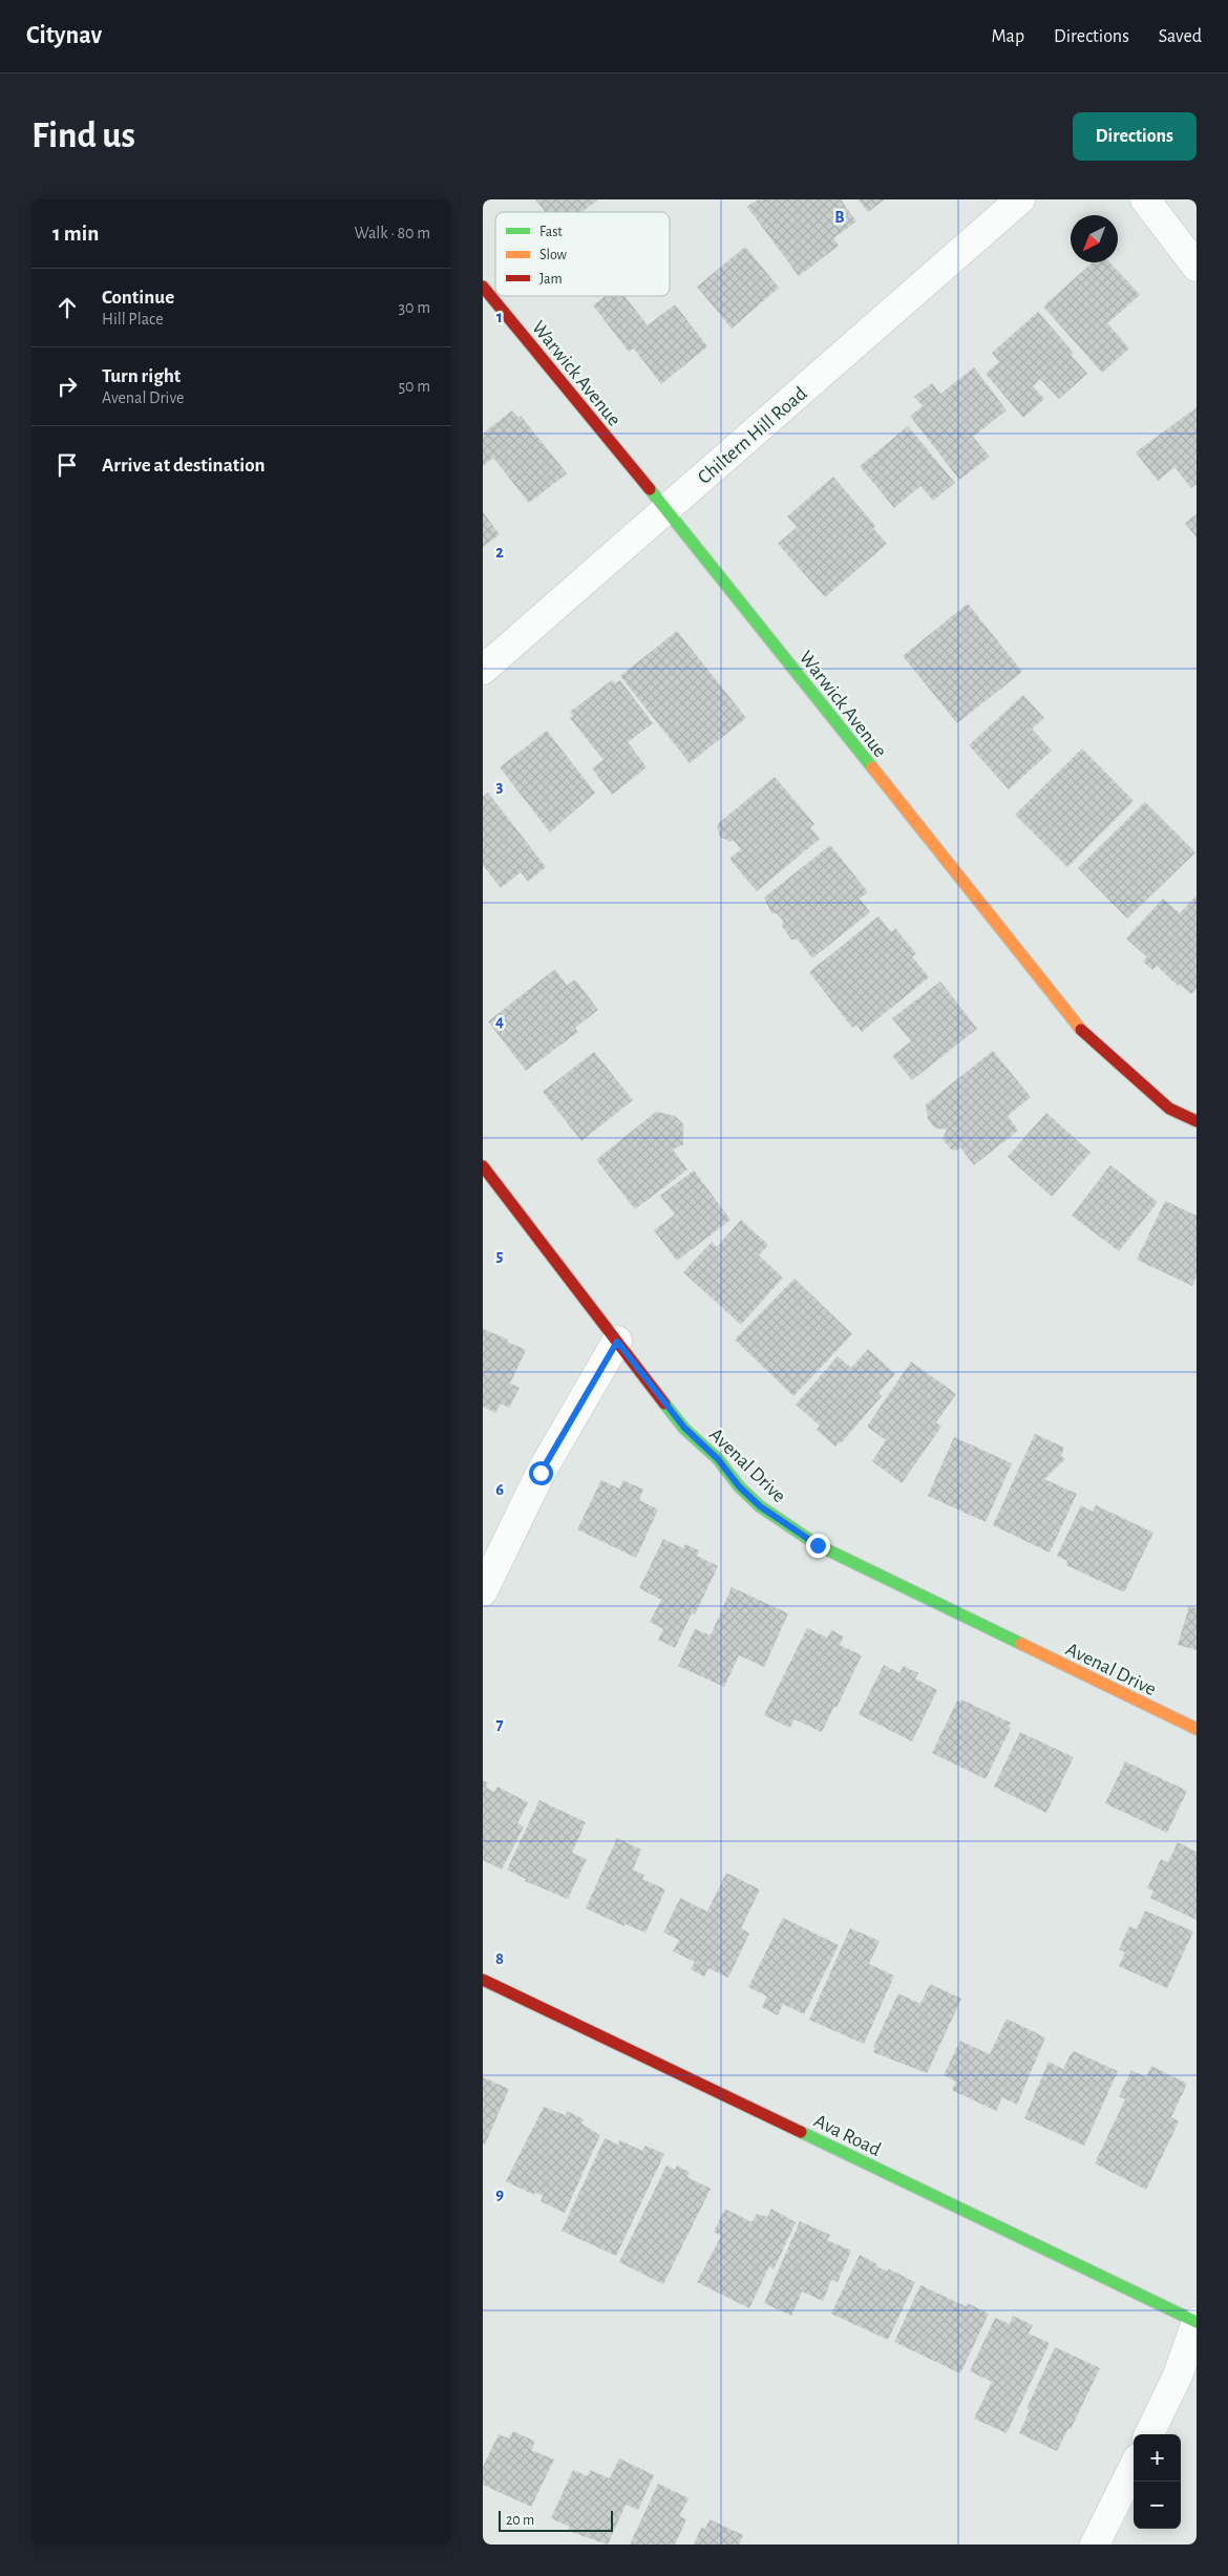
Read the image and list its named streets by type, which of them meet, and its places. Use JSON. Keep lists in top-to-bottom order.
{
  "streets": {
    "street": [
      "Warwick Avenue",
      "Chiltern Hill Road",
      "Avenal Drive",
      "Ava Road"
    ]
  },
  "crossings": [
    ["Warwick Avenue", "Chiltern Hill Road"]
  ],
  "legend": ["Fast", "Slow", "Jam"],
  "scale_bar": "20 m",
  "north": "bottom left",
  "page": {
    "header": "Citynav",
    "nav": ["Map", "Directions", "Saved"],
    "buttons": "Directions",
    "title": "Find us",
    "heading": ["1 min", "Walk · 80 m"],
    "list": [
      ["Continue", "Hill Place", "30 m"],
      ["Turn right", "Avenal Drive", "50 m"],
      "Arrive at destination"
    ],
    "map_buttons": ["+", "−"],
    "scale": "20 m"
  },
  "grid": {
    "columns": ["B"],
    "rows": [
      "1",
      "2",
      "3",
      "4",
      "5",
      "6",
      "7",
      "8",
      "9"
    ]
  }
}
